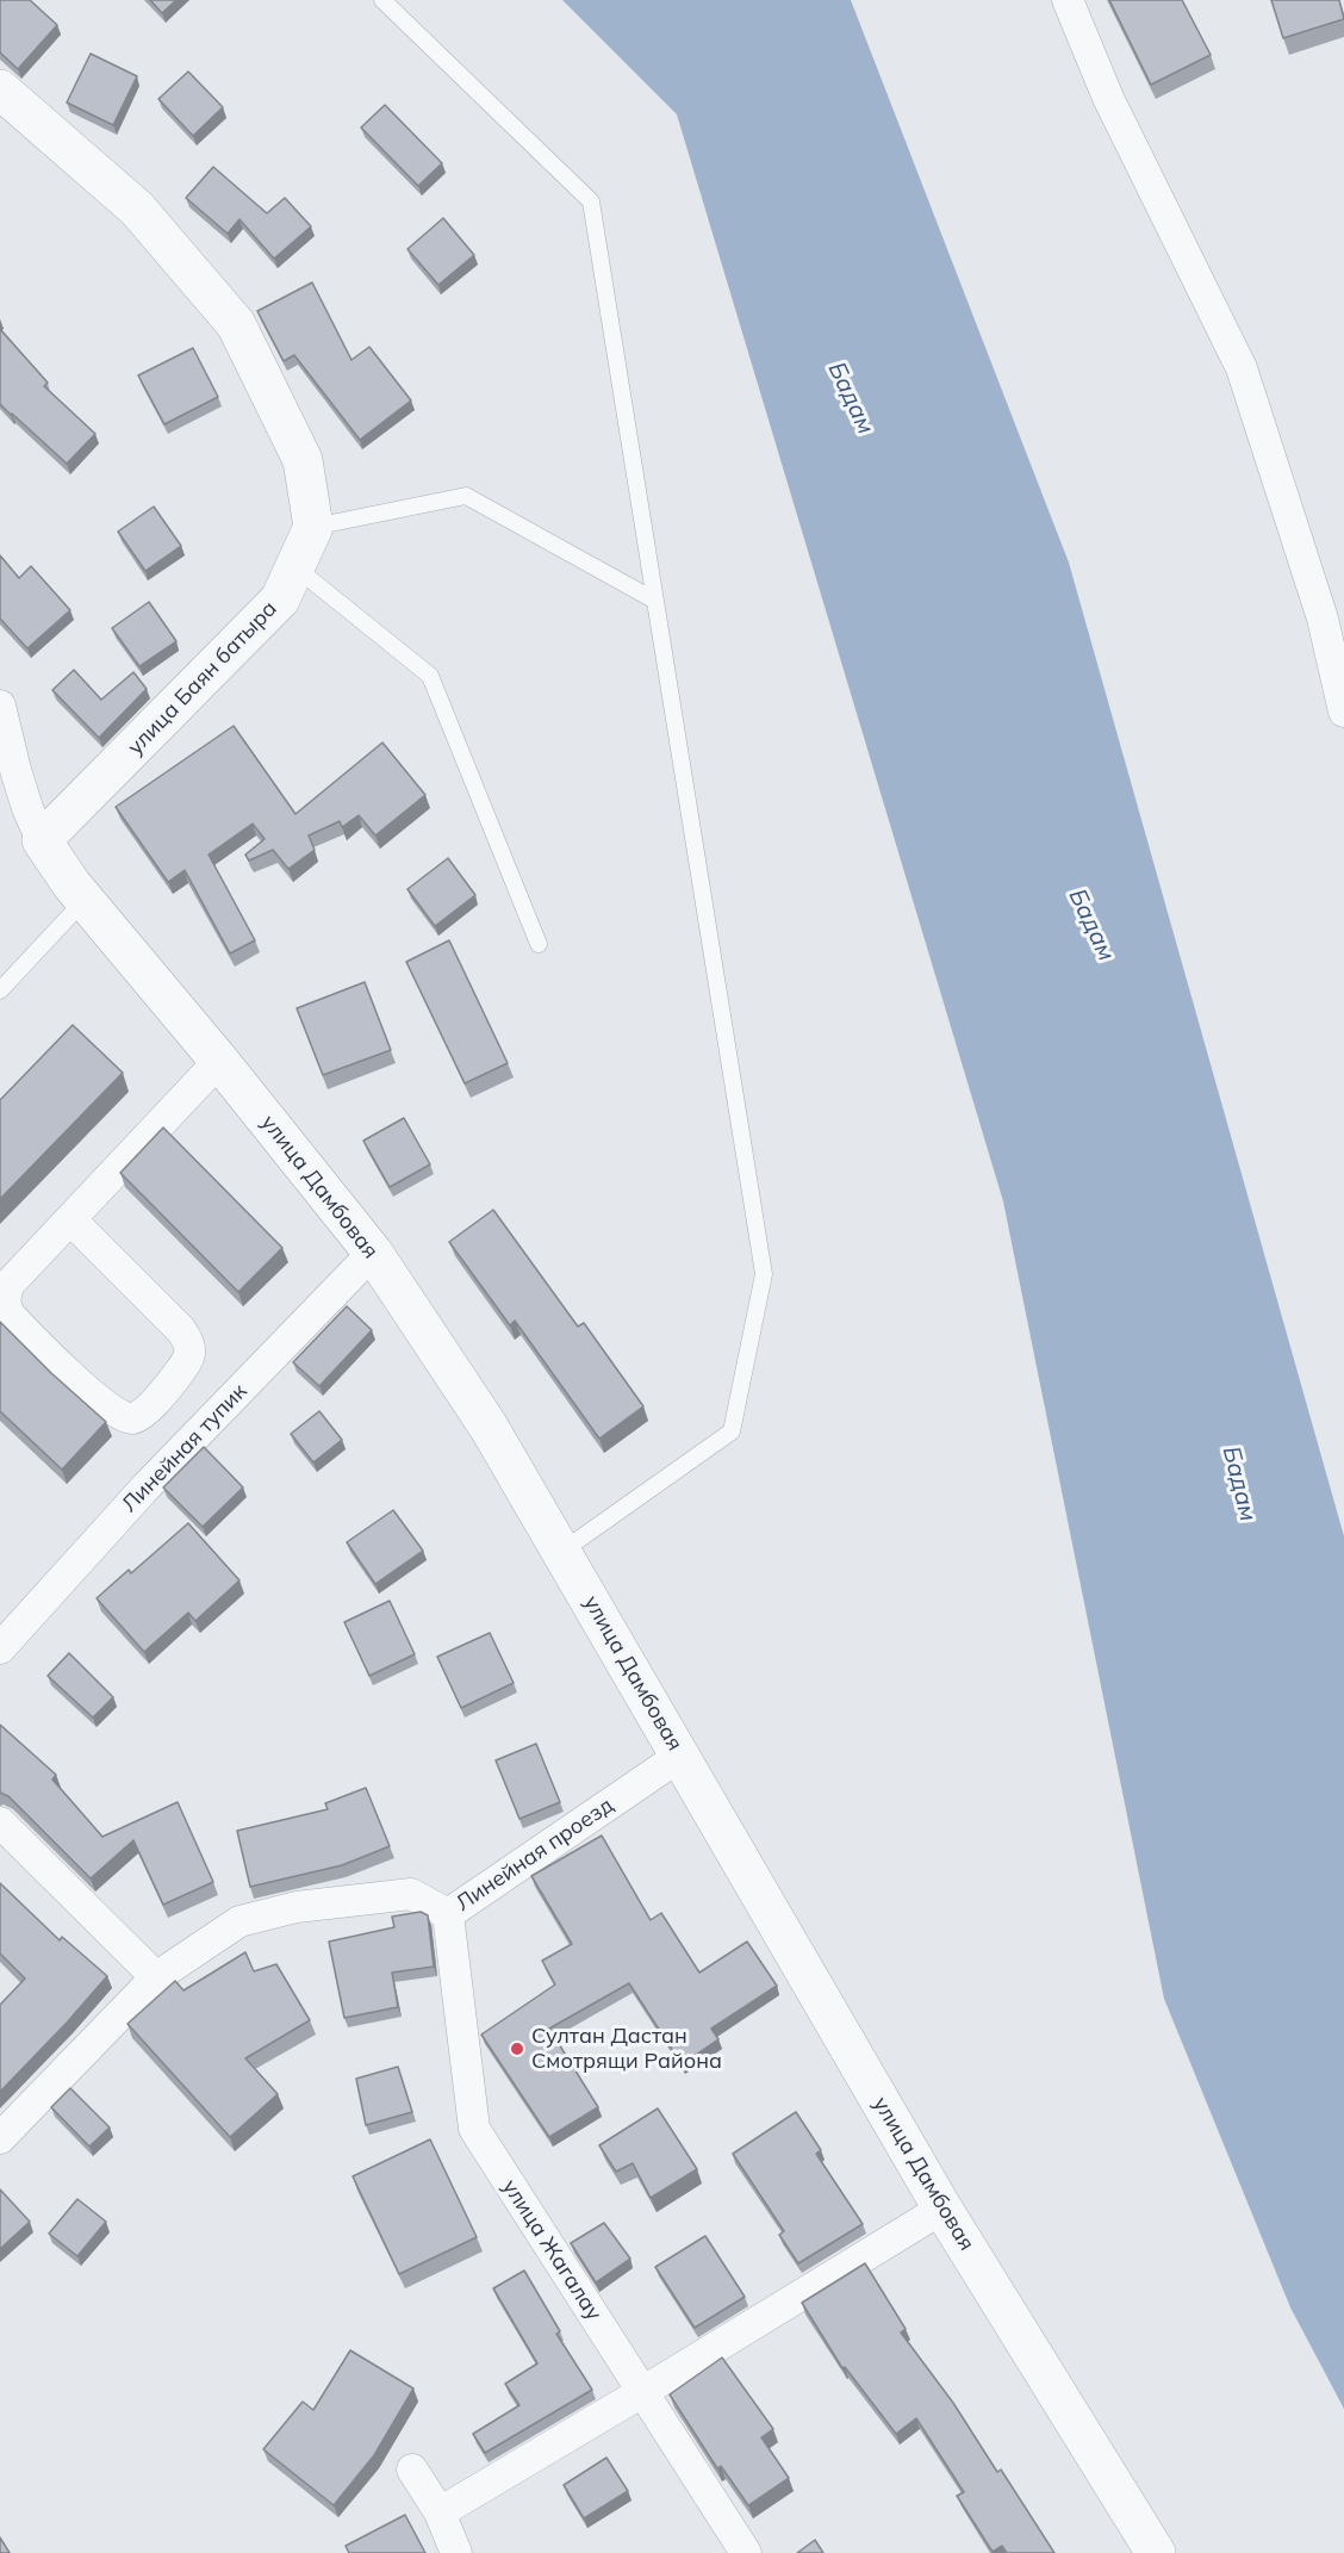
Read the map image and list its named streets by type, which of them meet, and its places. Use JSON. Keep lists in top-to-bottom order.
{
  "streets": {
    "street": [
      "улица Баян батыра",
      "улица Дамбовая",
      "Линейная тупик",
      "Линейная проезд",
      "улица Жагалау"
    ]
  },
  "crossings": [
    ["улица Баян батыра", "улица Дамбовая"],
    ["улица Дамбовая", "Линейная тупик"],
    ["улица Дамбовая", "Линейная проезд"],
    ["Линейная проезд", "улица Жагалау"]
  ],
  "water": ["Бадам"],
  "places": ["Султан Дастан Смотрящи Района"]
}
